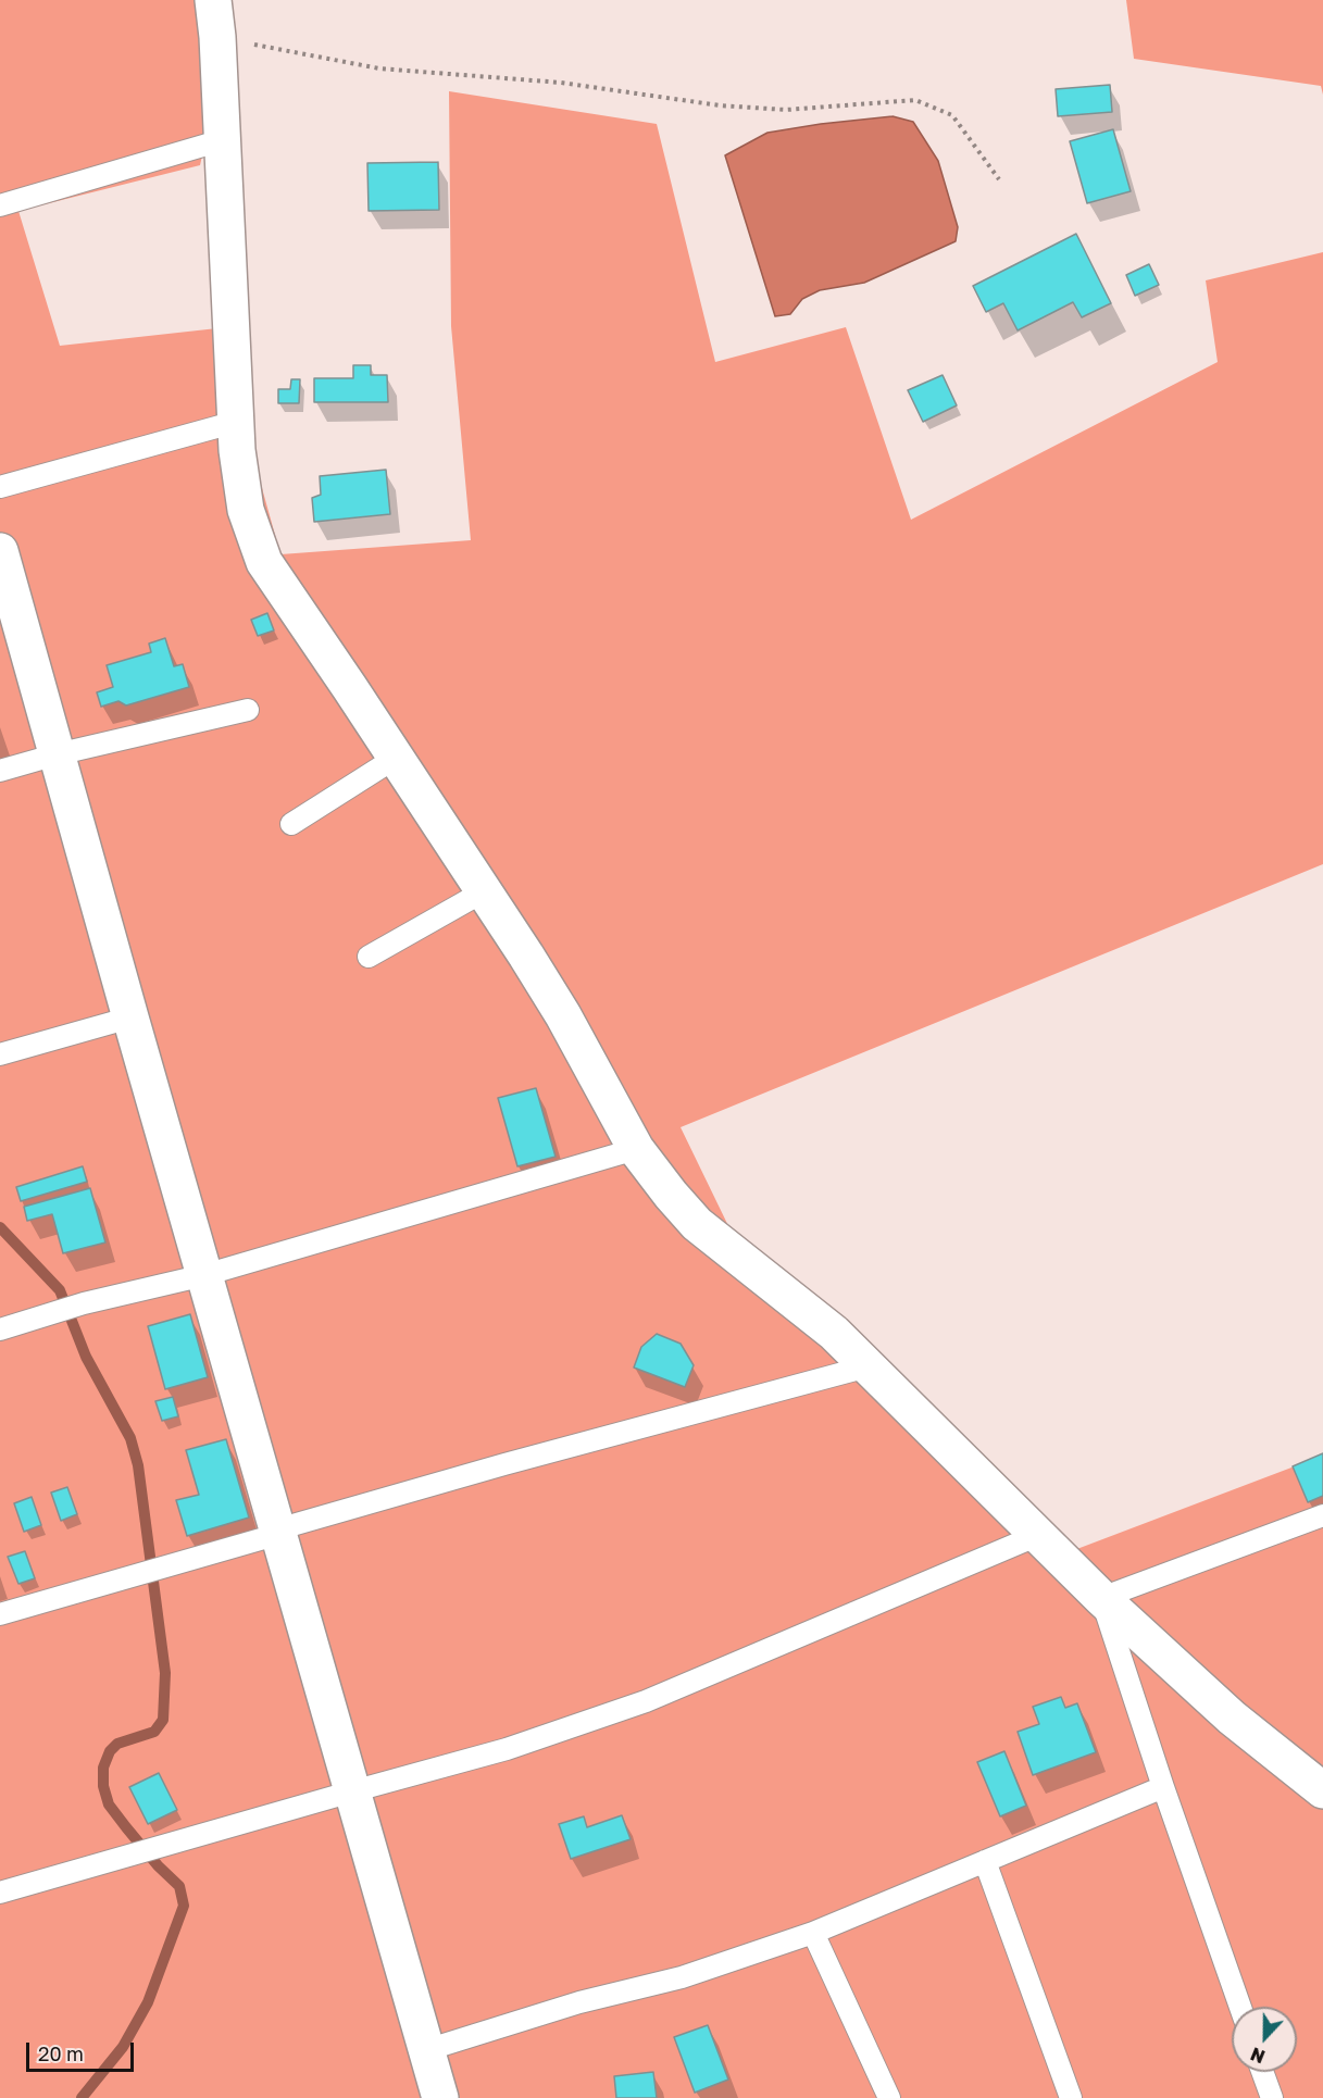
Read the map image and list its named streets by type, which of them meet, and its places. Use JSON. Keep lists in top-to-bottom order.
{
  "scale_bar": "20 m",
  "north": "bottom"
}
